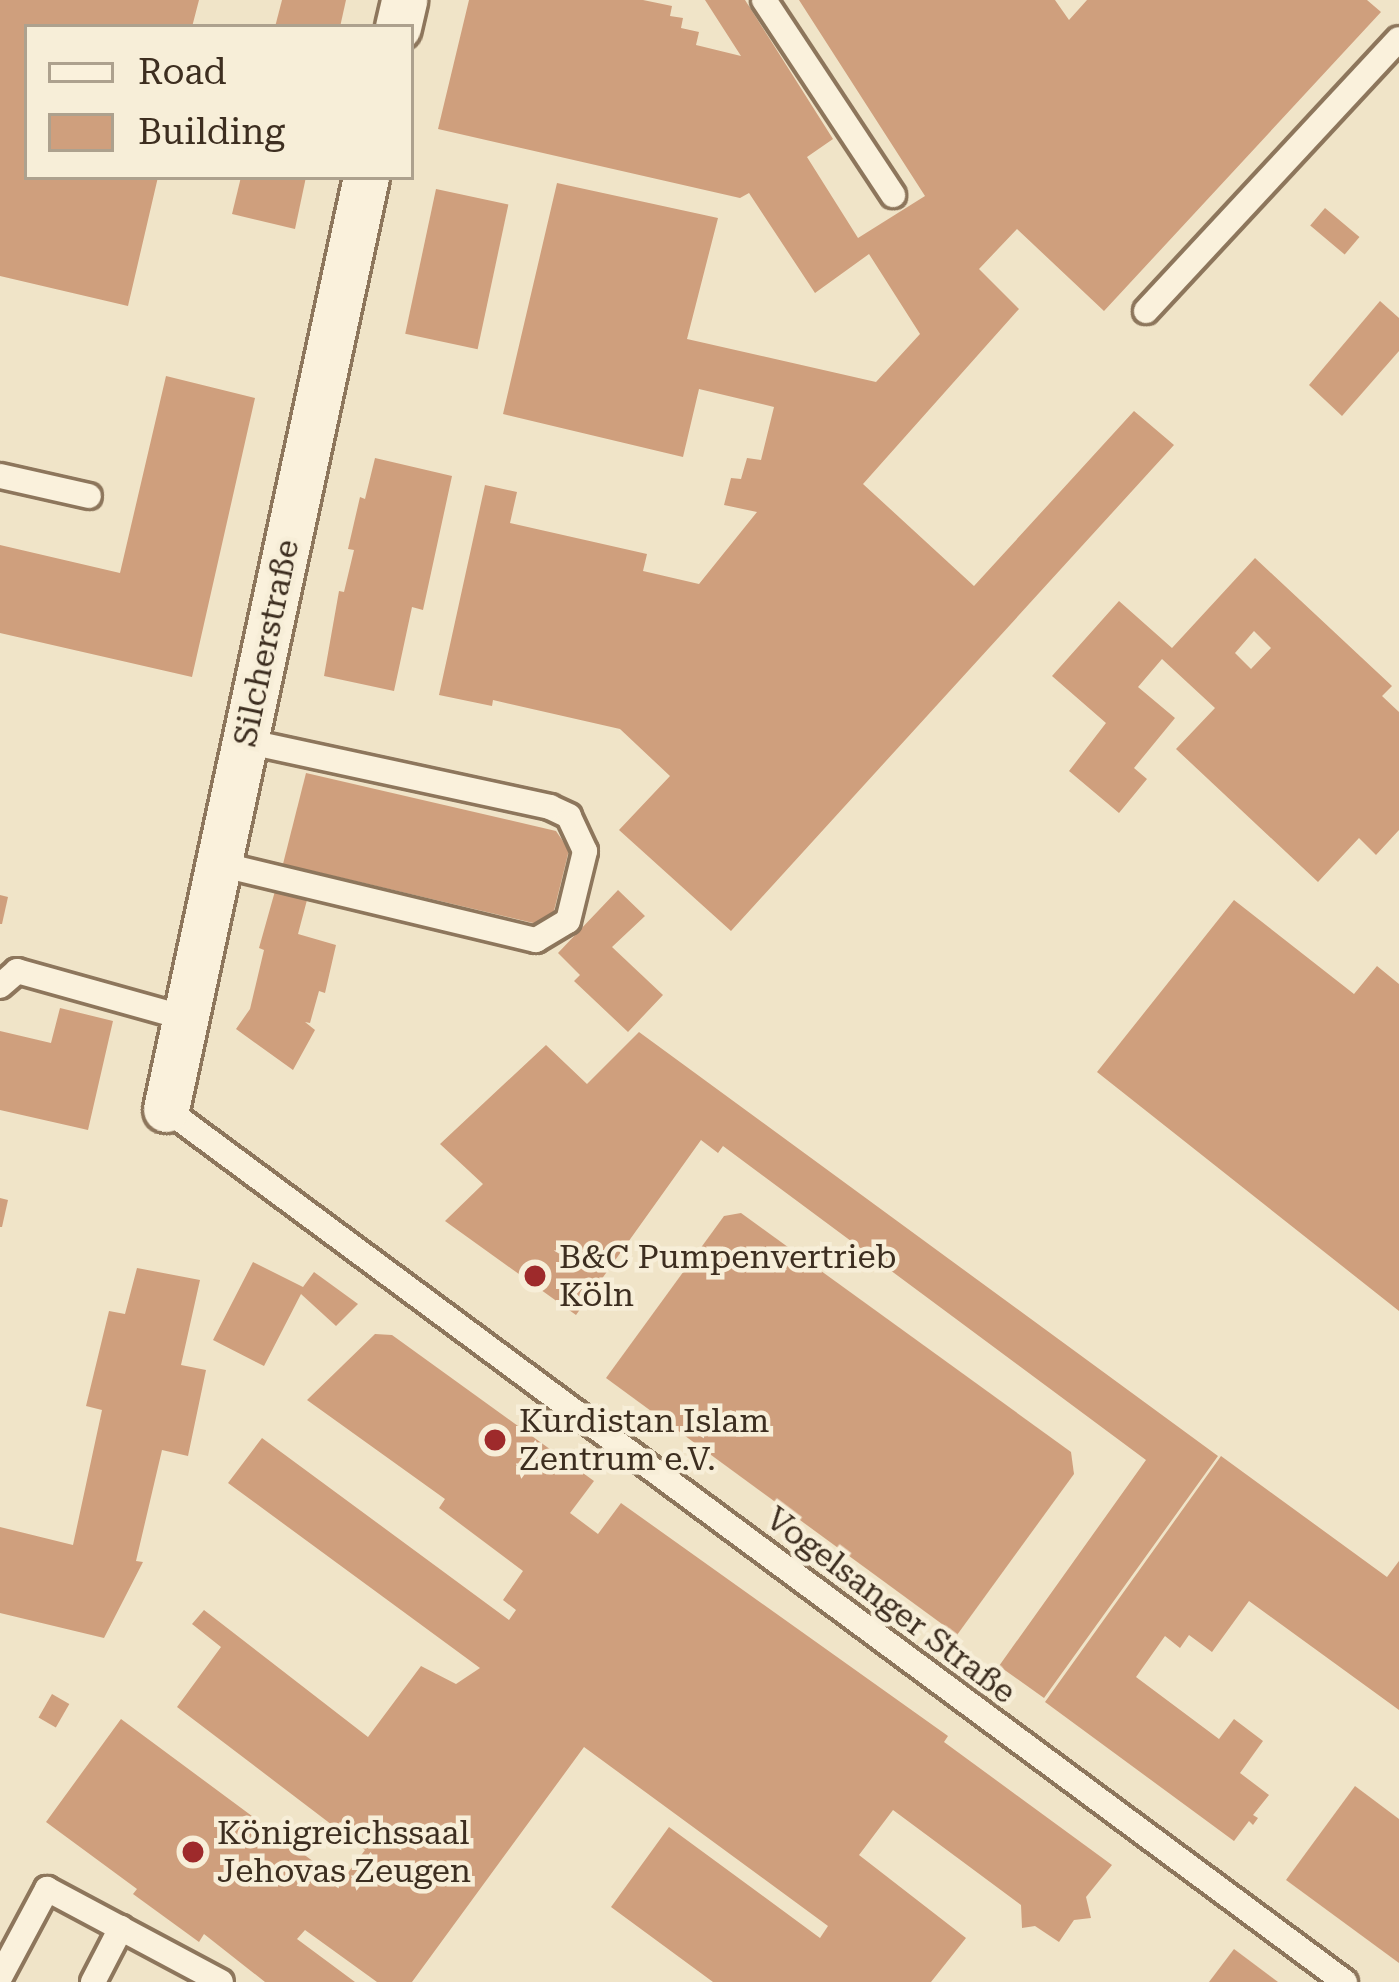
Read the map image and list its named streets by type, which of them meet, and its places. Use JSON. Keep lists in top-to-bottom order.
{
  "streets": {
    "street": ["Silcherstraße"],
    "lane": ["Vogelsanger Straße"]
  },
  "crossings": [
    ["Silcherstraße", "Vogelsanger Straße"]
  ],
  "places": ["B&C Pumpenvertrieb Köln", "Kurdistan Islam Zentrum e.V.", "Königreichssaal Jehovas Zeugen"],
  "legend": ["Road", "Building"]
}
